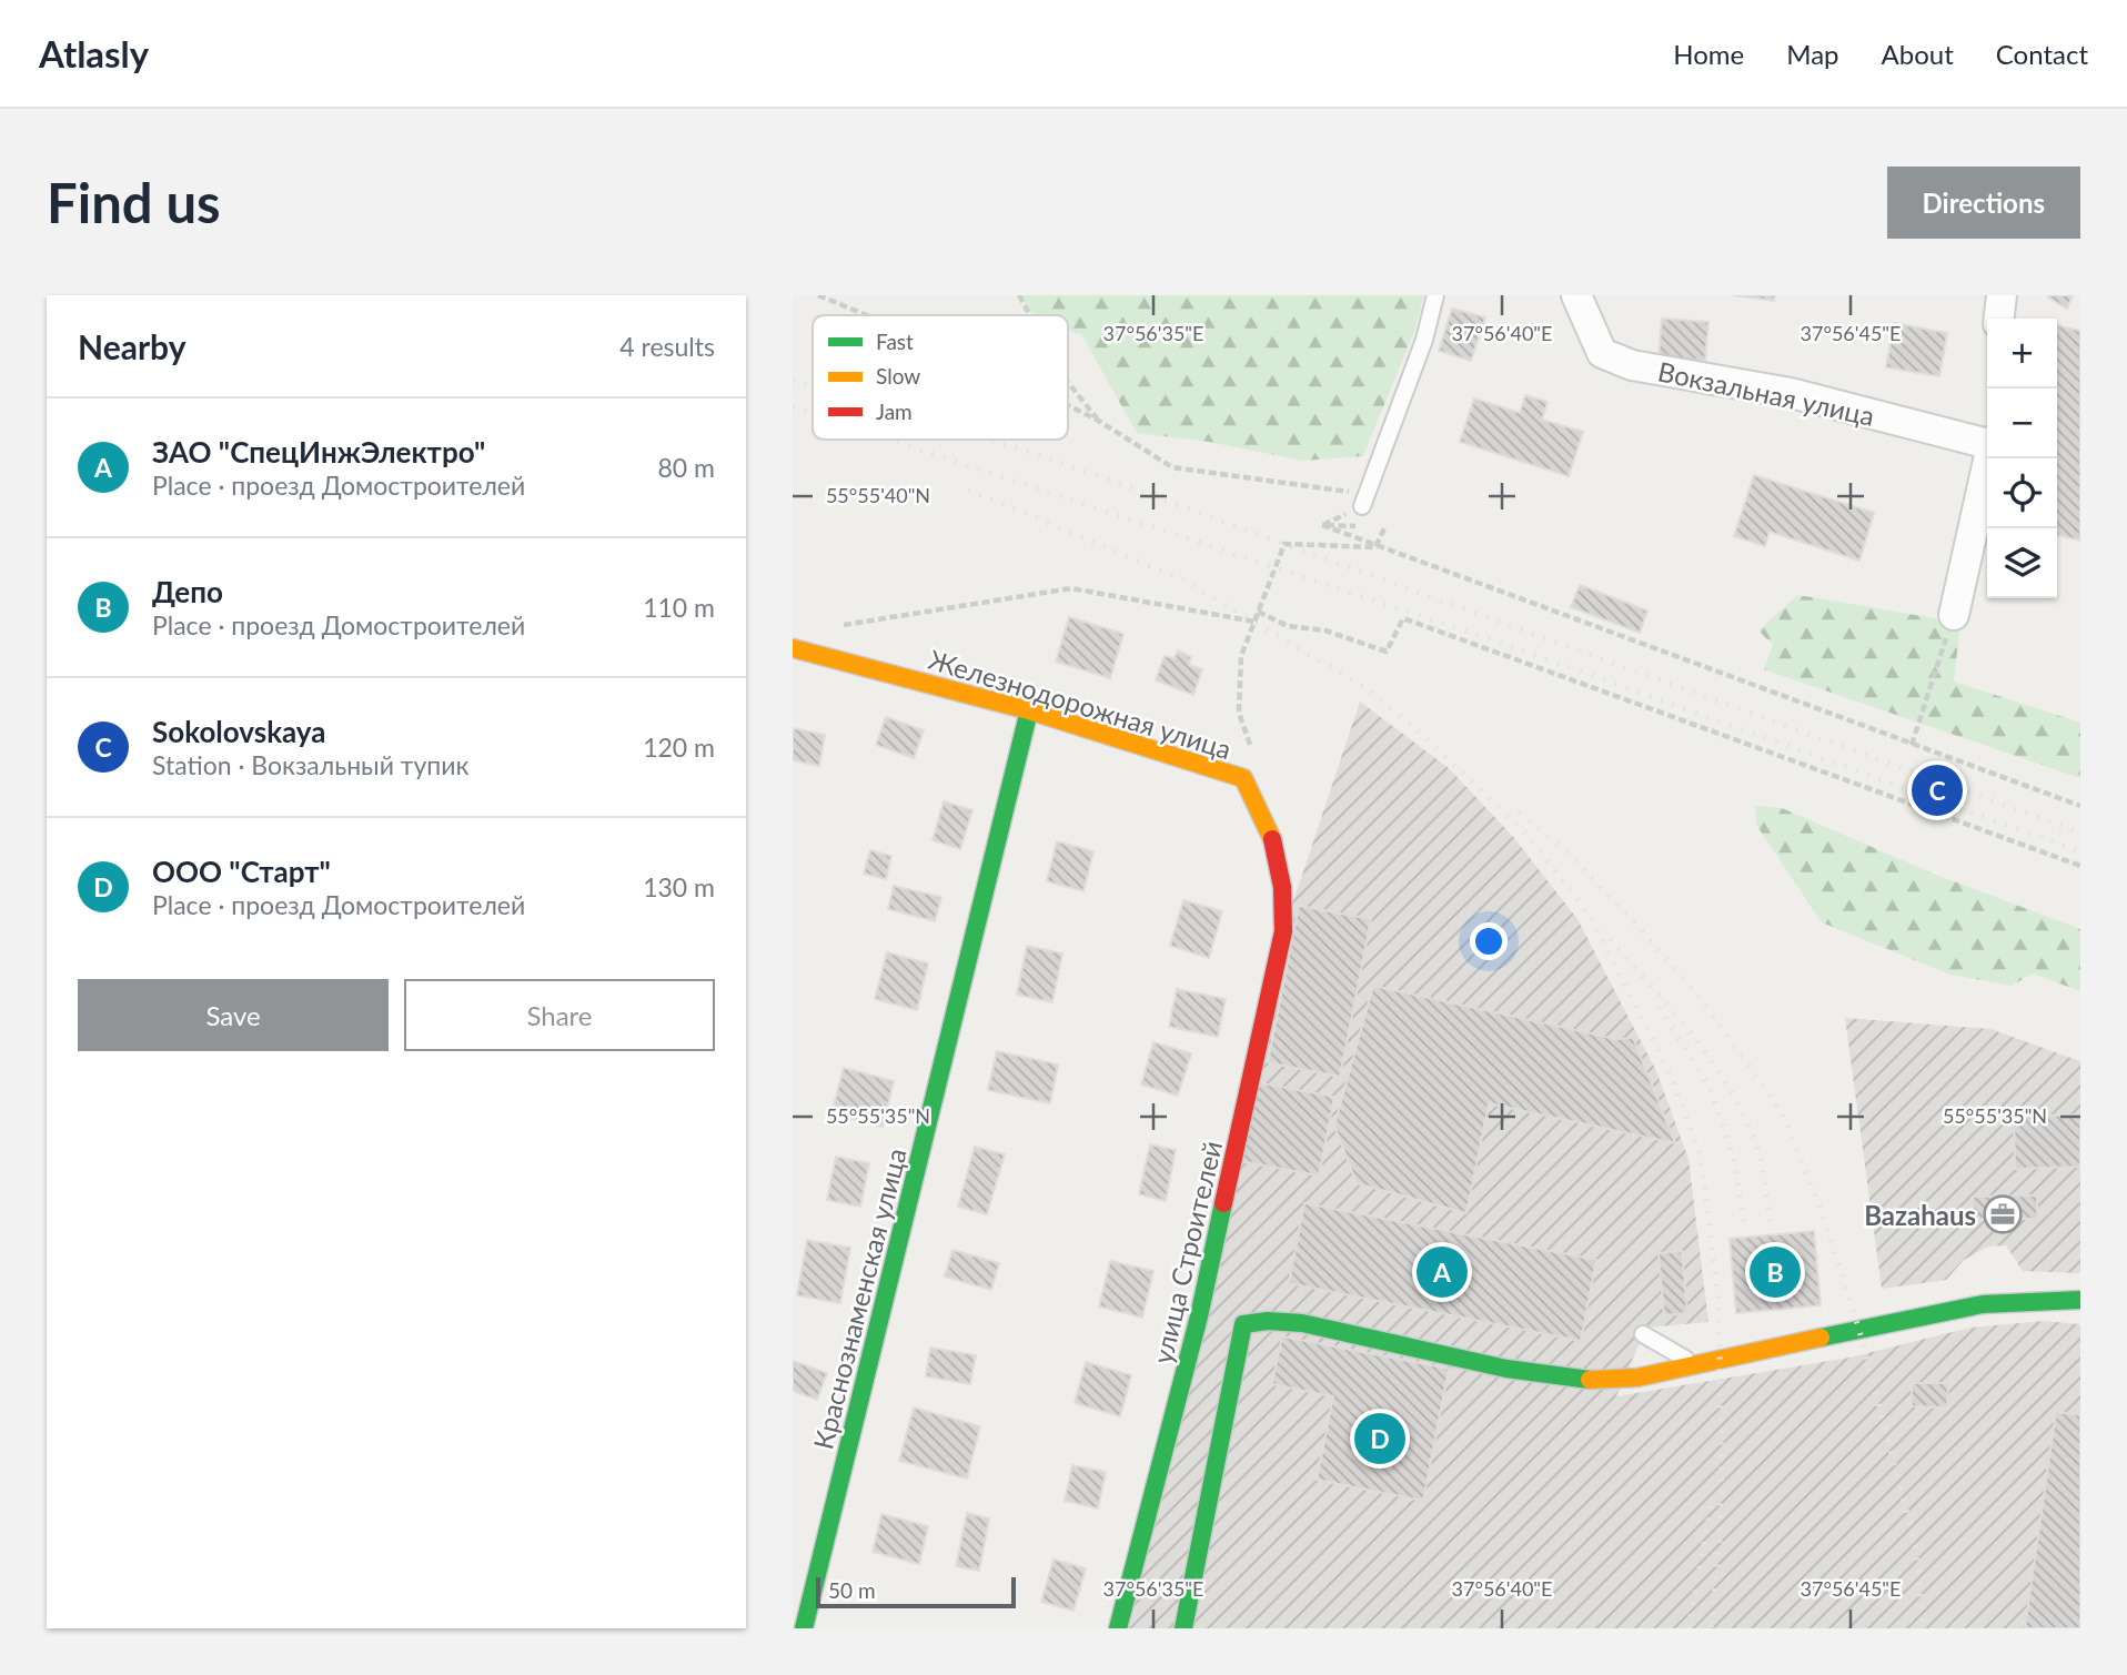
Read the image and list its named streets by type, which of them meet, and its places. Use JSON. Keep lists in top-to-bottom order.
{
  "streets": {
    "street": [
      "Вокзальная улица",
      "Железнодорожная улица",
      "улица Строителей",
      "Краснознаменская улица"
    ]
  },
  "crossings": [
    ["Железнодорожная улица", "улица Строителей"],
    ["Железнодорожная улица", "Краснознаменская улица"]
  ],
  "places": {
    "office": ["Bazahaus"]
  },
  "legend": ["Fast", "Slow", "Jam"],
  "scale_bar": "50 m",
  "page": {
    "header": "Atlasly",
    "nav": [
      "Home",
      "Map",
      "About",
      "Contact"
    ],
    "buttons": [
      "Directions",
      ["Save", "Share"]
    ],
    "title": "Find us",
    "heading": ["Nearby", "4 results"],
    "map_buttons": ["+", "−"],
    "list": [
      {
        "mark": "A",
        "name": "ЗАО \"СпецИнжЭлектро\"",
        "note": "Place · проезд Домостроителей",
        "value": "80 m"
      },
      {
        "mark": "B",
        "name": "Депо",
        "note": "Place · проезд Домостроителей",
        "value": "110 m"
      },
      {
        "mark": "C",
        "name": "Sokolovskaya",
        "note": "Station · Вокзальный тупик",
        "value": "120 m"
      },
      {
        "mark": "D",
        "name": "ООО \"Старт\"",
        "note": "Place · проезд Домостроителей",
        "value": "130 m"
      }
    ],
    "pins": [
      "C",
      "A",
      "B",
      "D"
    ],
    "scale": "50 m"
  },
  "coordinates": [
    "37°56'35\"E",
    "37°56'40\"E",
    "37°56'45\"E",
    "55°55'40\"N",
    "55°55'35\"N"
  ]
}
